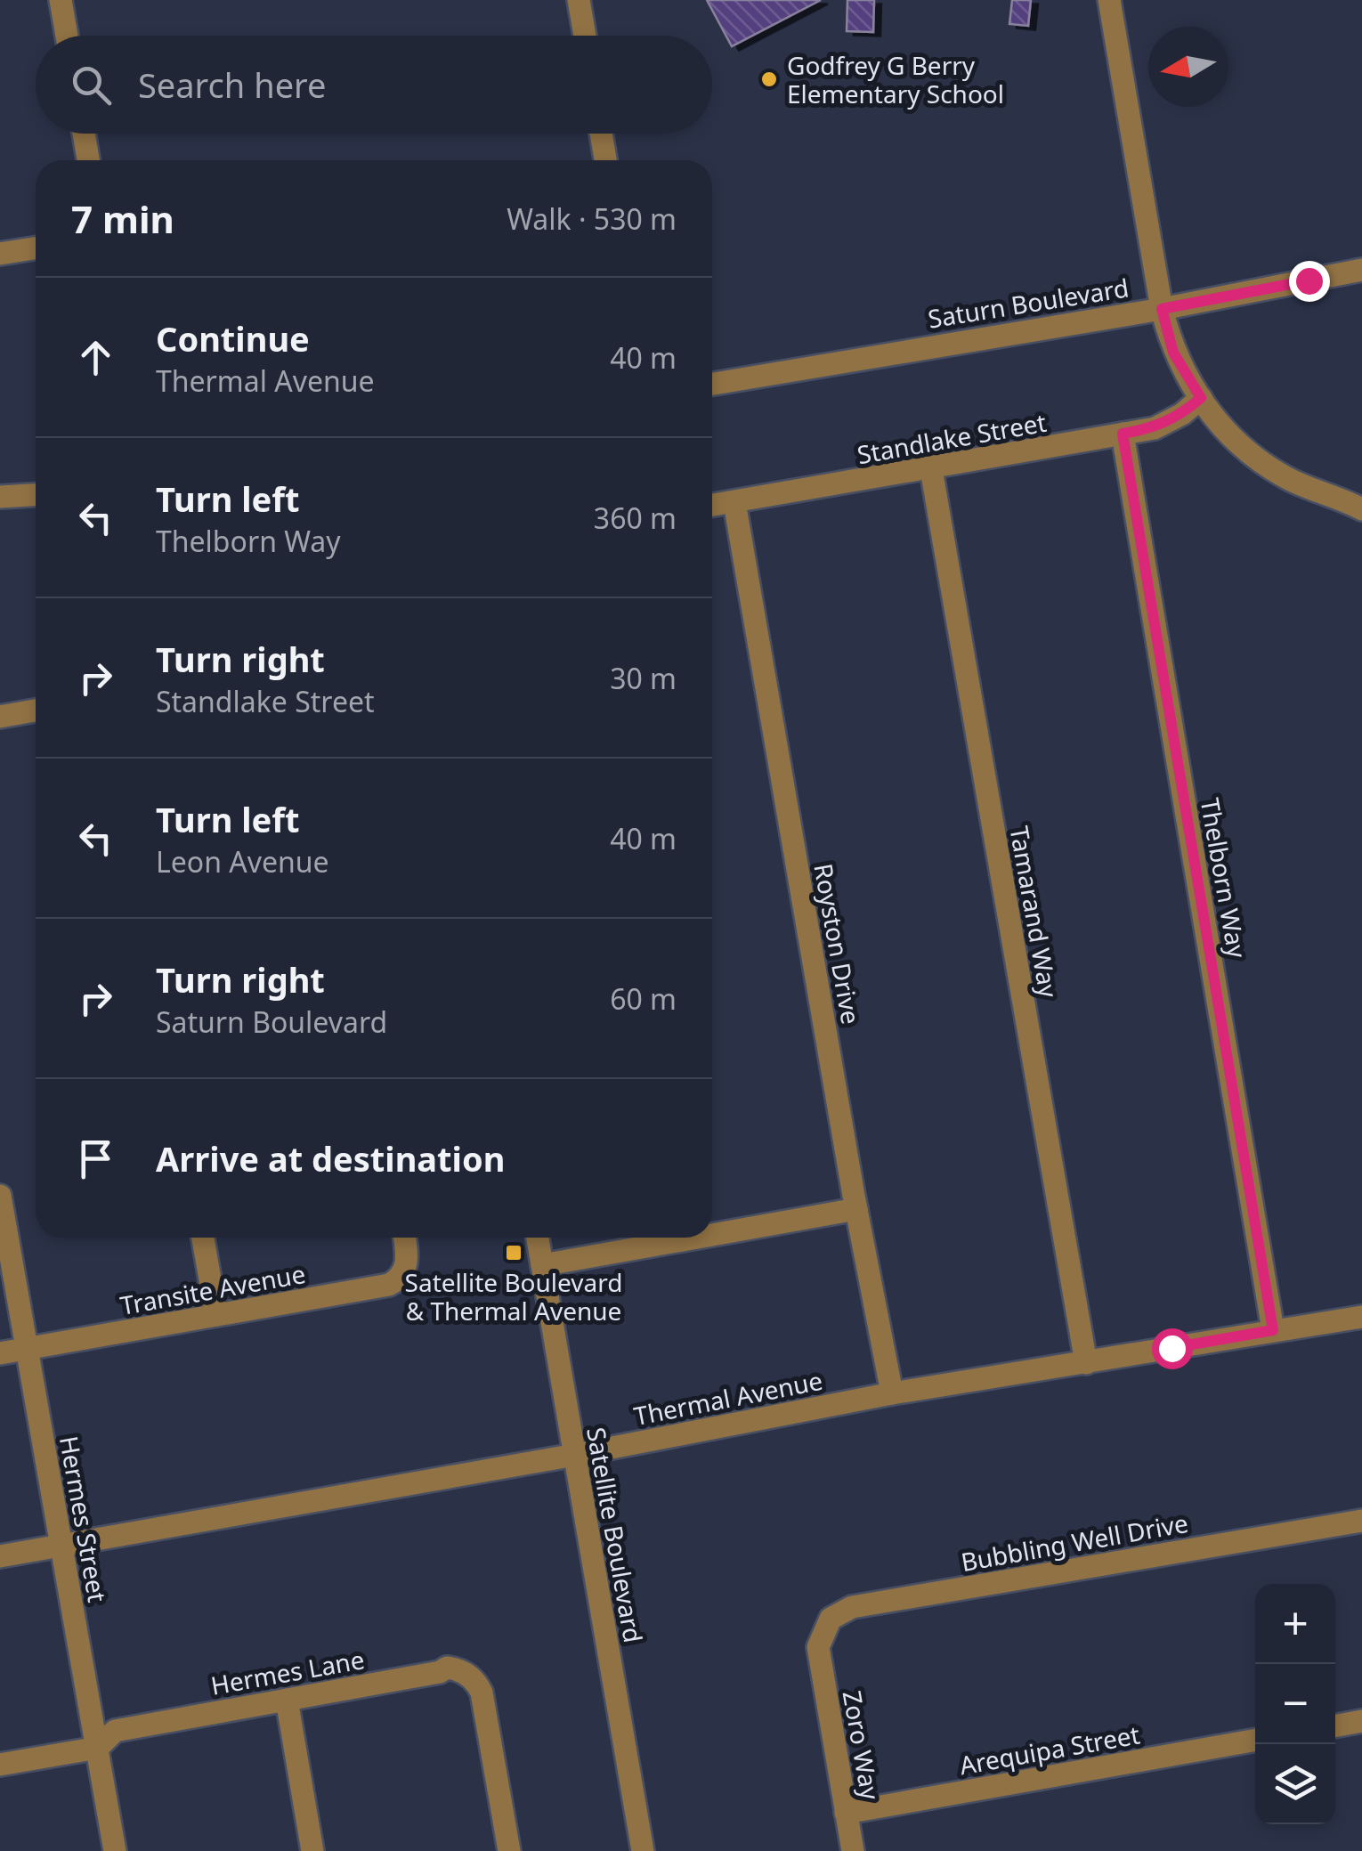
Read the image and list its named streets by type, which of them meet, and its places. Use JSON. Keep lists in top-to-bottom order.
{
  "streets": {
    "street": [
      "Saturn Boulevard",
      "Standlake Street",
      "Thelborn Way",
      "Tamarand Way",
      "Royston Drive",
      "Transite Avenue",
      "Thermal Avenue",
      "Hermes Street",
      "Satellite Boulevard",
      "Bubbling Well Drive",
      "Hermes Lane",
      "Zoro Way",
      "Arequipa Street"
    ]
  },
  "crossings": [
    ["Standlake Street", "Thelborn Way"],
    ["Standlake Street", "Tamarand Way"],
    ["Standlake Street", "Royston Drive"],
    ["Thelborn Way", "Thermal Avenue"],
    ["Tamarand Way", "Thermal Avenue"],
    ["Royston Drive", "Thermal Avenue"],
    ["Transite Avenue", "Hermes Street"],
    ["Thermal Avenue", "Hermes Street"],
    ["Thermal Avenue", "Satellite Boulevard"],
    ["Hermes Street", "Hermes Lane"],
    ["Bubbling Well Drive", "Zoro Way"],
    ["Zoro Way", "Arequipa Street"]
  ],
  "places": {
    "other": ["Godfrey G Berry Elementary School"],
    "transit": ["Satellite Boulevard & Thermal Avenue"]
  },
  "north": "left",
  "page": {
    "search": "Search here",
    "heading": ["7 min", "Walk · 530 m"],
    "list": [
      ["Continue", "Thermal Avenue", "40 m"],
      ["Turn left", "Thelborn Way", "360 m"],
      ["Turn right", "Standlake Street", "30 m"],
      ["Turn left", "Leon Avenue", "40 m"],
      ["Turn right", "Saturn Boulevard", "60 m"],
      "Arrive at destination"
    ],
    "map_buttons": ["+", "−"]
  }
}
